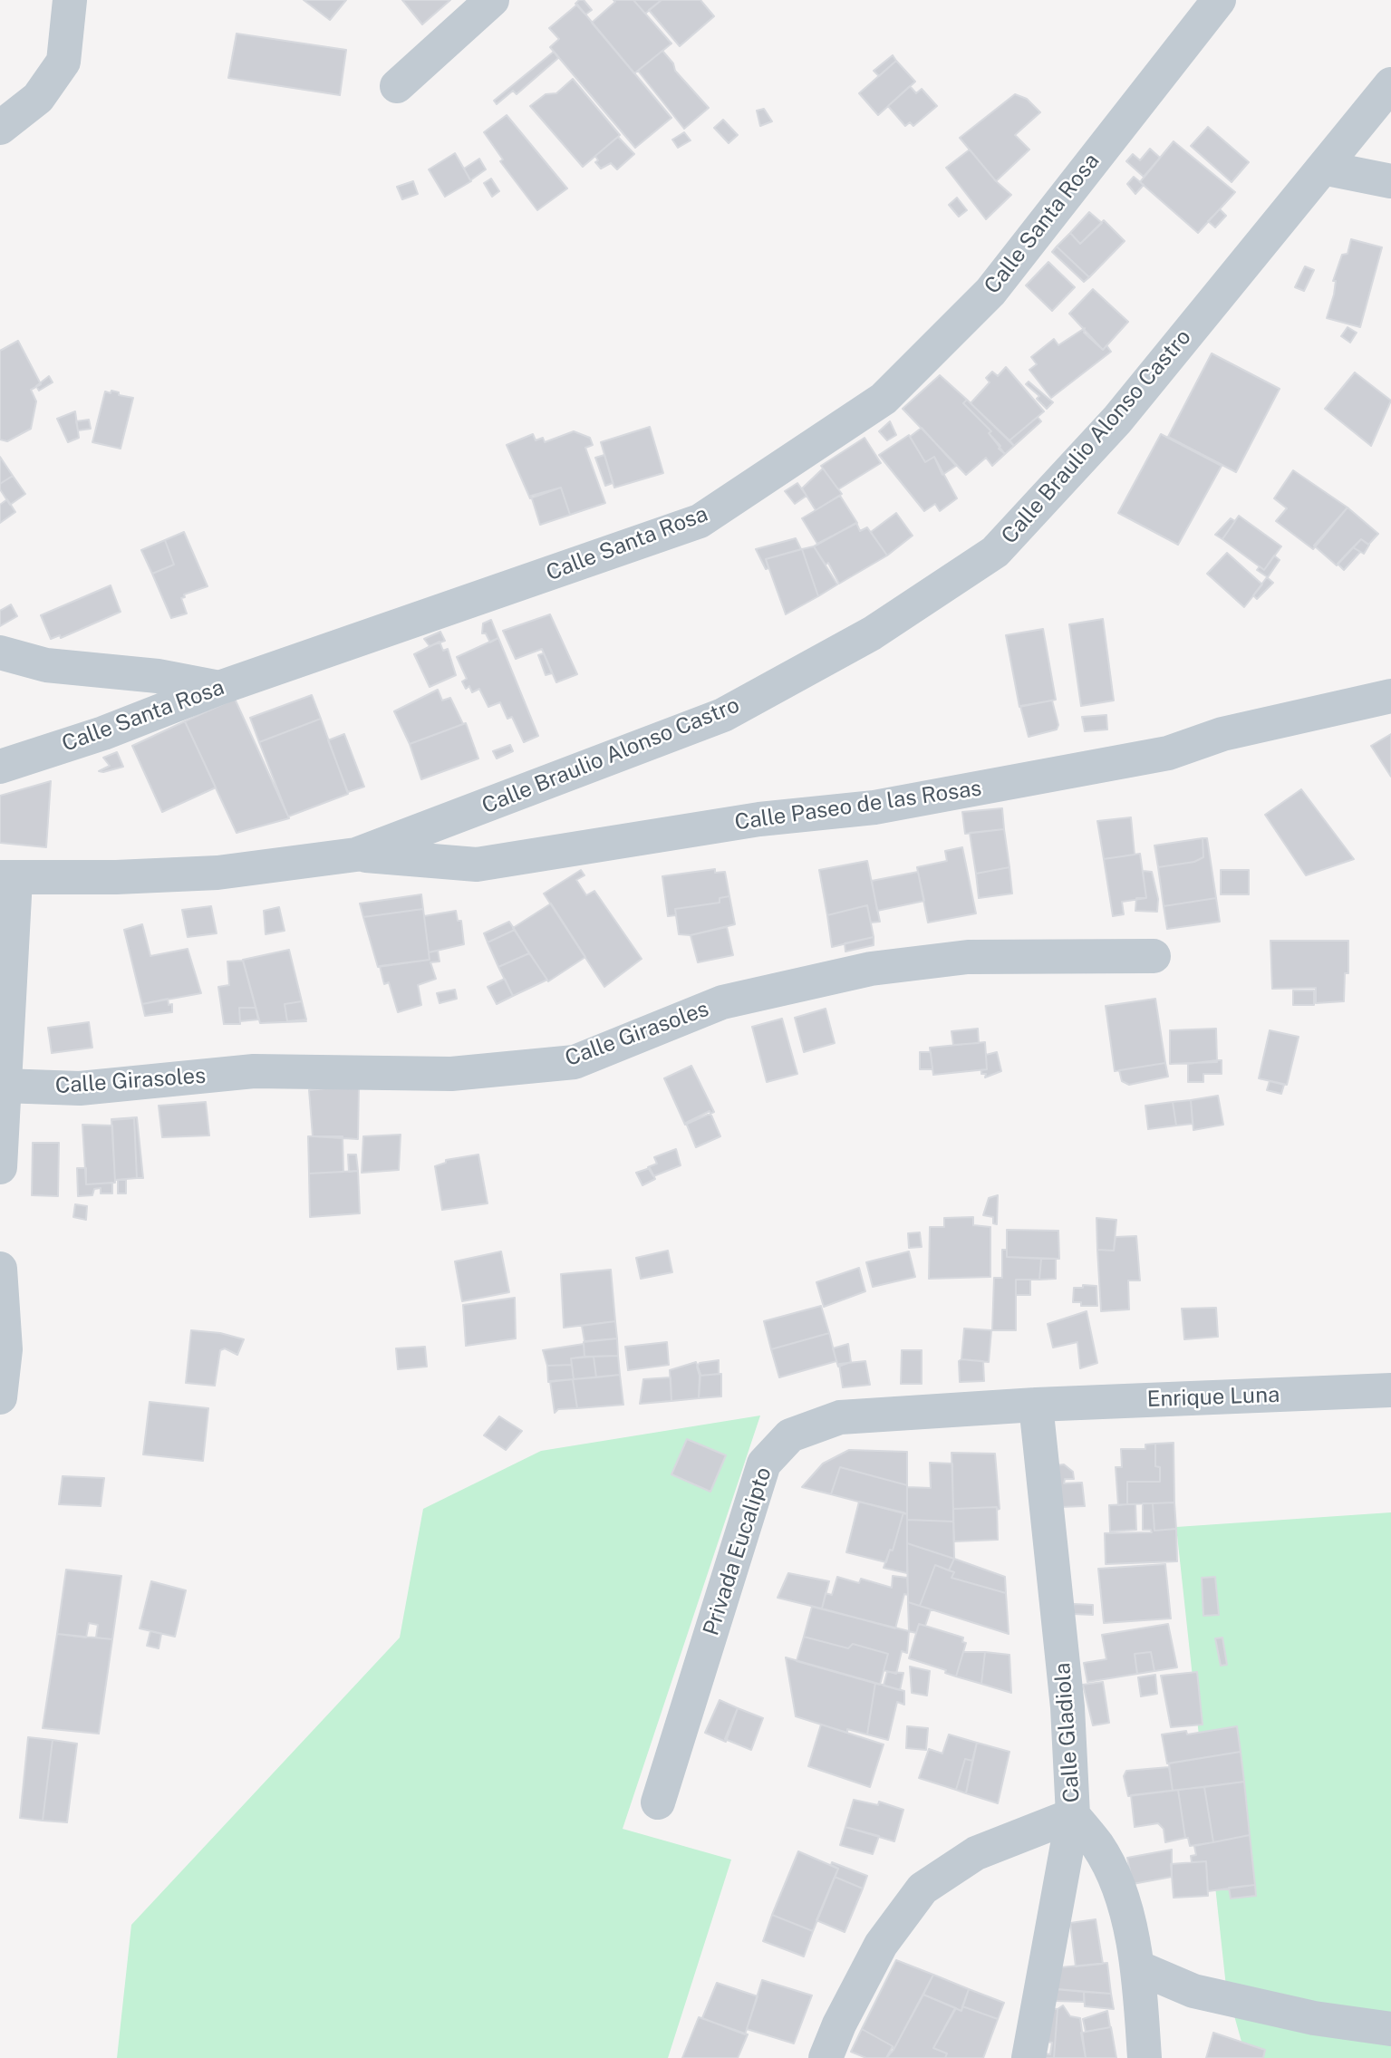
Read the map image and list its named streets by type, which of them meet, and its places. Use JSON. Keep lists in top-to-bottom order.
{
  "streets": {
    "street": [
      "Calle Santa Rosa",
      "Calle Braulio Alonso Castro",
      "Calle Paseo de las Rosas",
      "Calle Girasoles",
      "Enrique Luna",
      "Privada Eucalipto",
      "Calle Gladiola"
    ]
  },
  "crossings": [
    ["Calle Braulio Alonso Castro", "Calle Paseo de las Rosas"],
    ["Enrique Luna", "Privada Eucalipto"],
    ["Enrique Luna", "Calle Gladiola"],
    ["Privada Eucalipto", "Calle Gladiola"]
  ]
}
